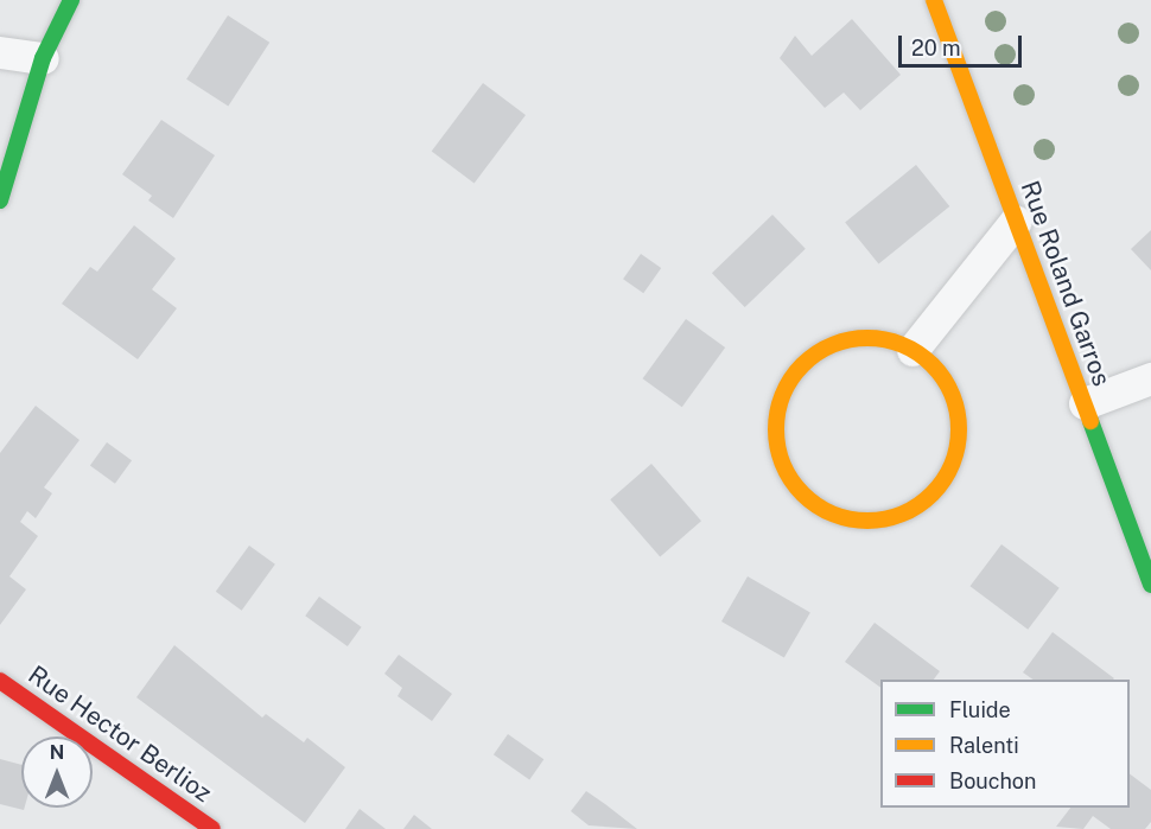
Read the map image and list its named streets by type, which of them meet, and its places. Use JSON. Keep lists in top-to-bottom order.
{
  "streets": {
    "street": ["Rue Roland Garros", "Rue Hector Berlioz"]
  },
  "legend": ["Fluide", "Ralenti", "Bouchon"],
  "scale_bar": "20 m",
  "north": "top"
}
